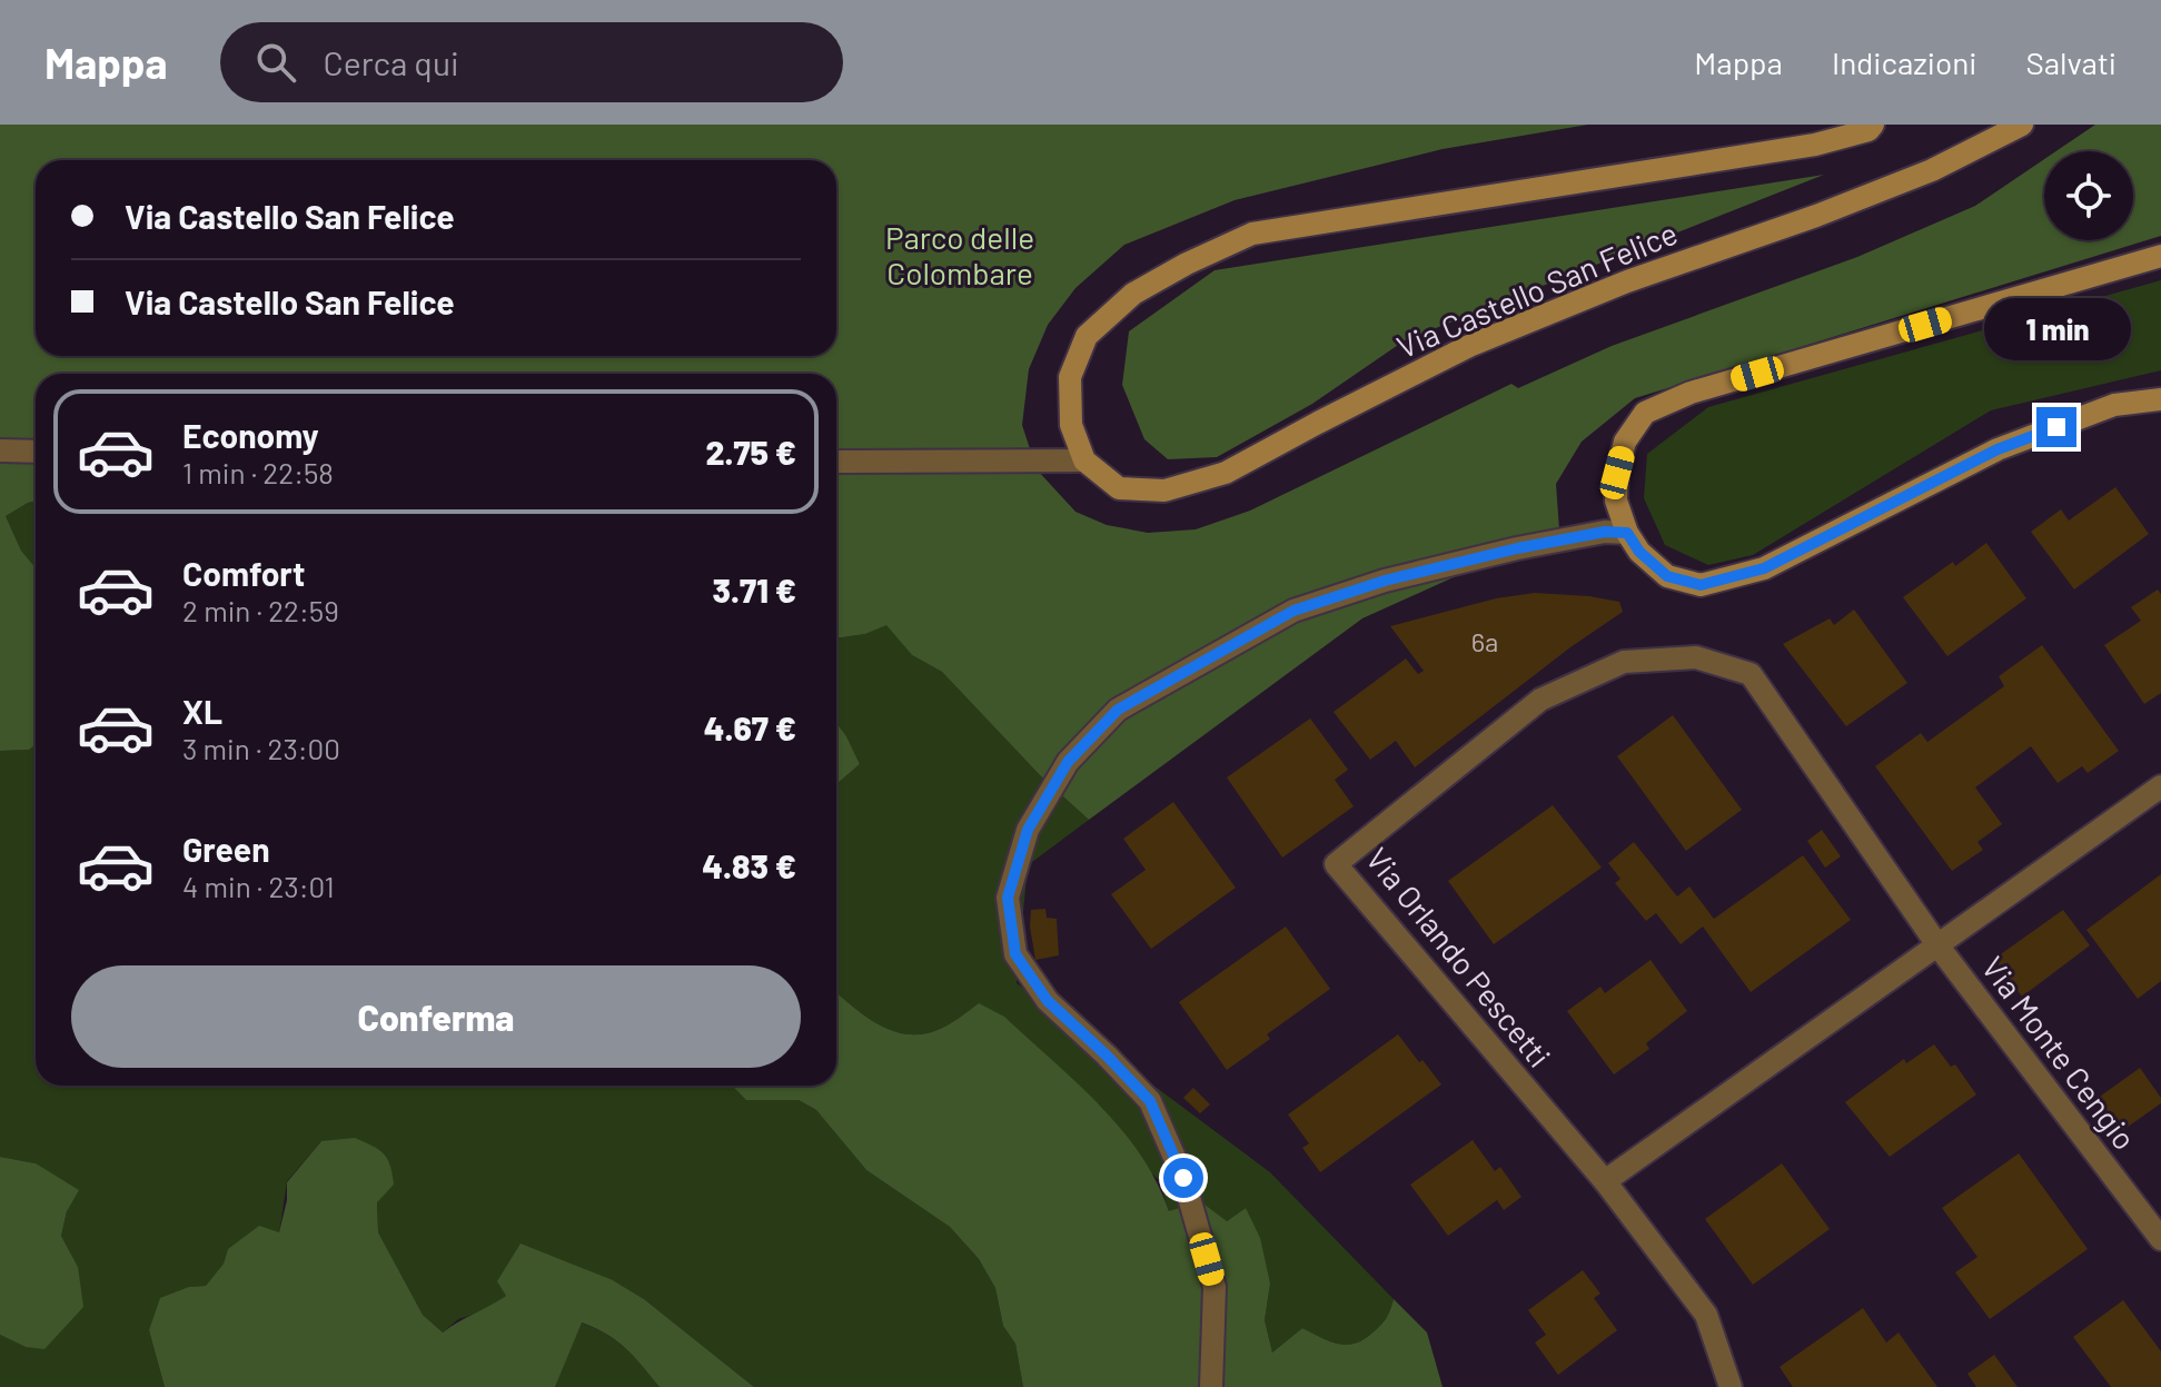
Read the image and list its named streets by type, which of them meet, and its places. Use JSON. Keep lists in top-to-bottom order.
{
  "streets": {
    "street": ["Via Castello San Felice", "Via Orlando Pescetti", "Via Monte Cengio"]
  },
  "crossings": [
    ["Via Orlando Pescetti", "Via Monte Cengio"]
  ],
  "parks": ["Parco delle Colombare"],
  "house_numbers": ["6a"],
  "page": {
    "header": "Mappa",
    "search": "Cerca qui",
    "nav": ["Mappa", "Indicazioni", "Salvati"],
    "banner": ["Via Castello San Felice", "Via Castello San Felice"],
    "bubble": "1 min",
    "list": [
      {
        "name": "Economy",
        "note": "1 min · 22:58",
        "value": "2.75 €"
      },
      {
        "name": "Comfort",
        "note": "2 min · 22:59",
        "value": "3.71 €"
      },
      {
        "name": "XL",
        "note": "3 min · 23:00",
        "value": "4.67 €"
      },
      {
        "name": "Green",
        "note": "4 min · 23:01",
        "value": "4.83 €"
      }
    ],
    "buttons": "Conferma"
  }
}
